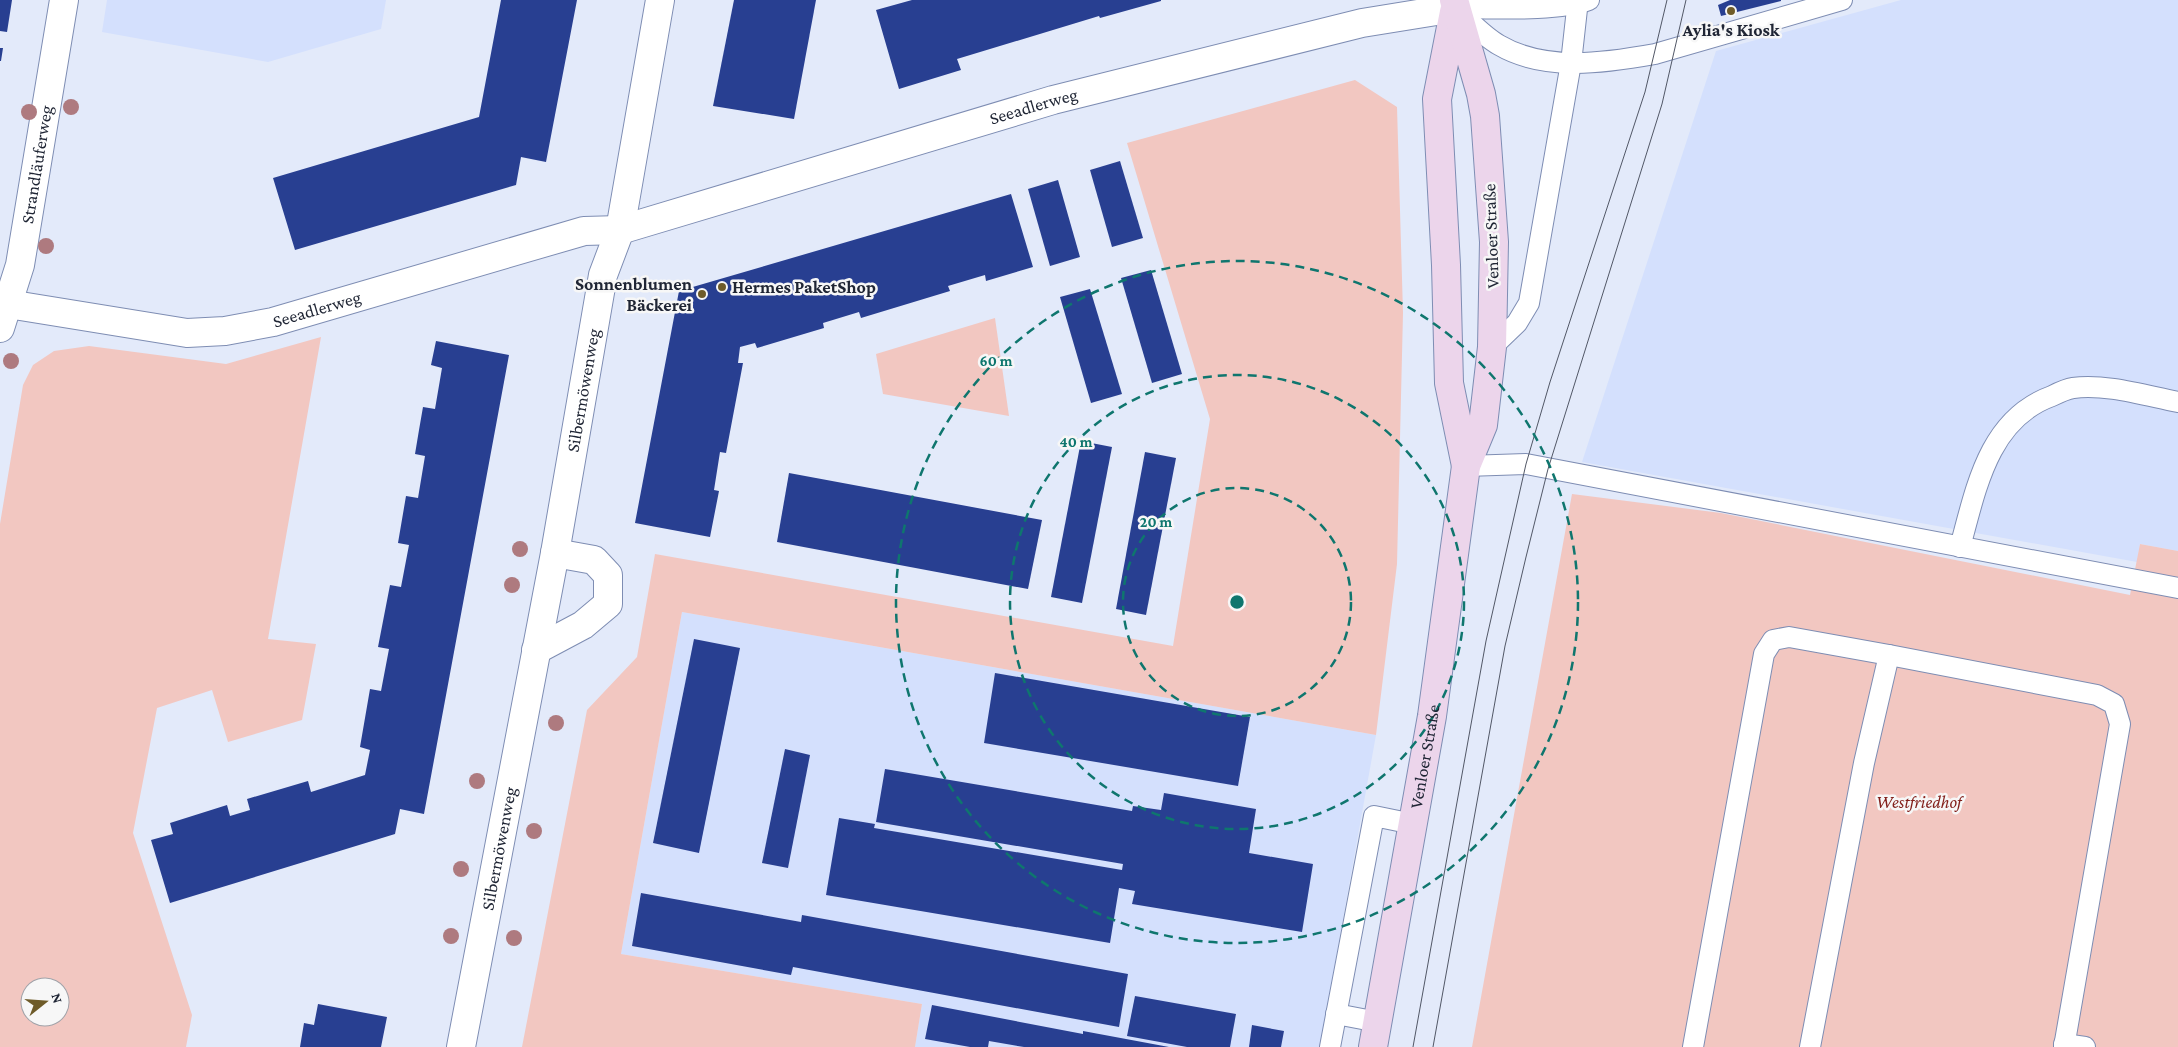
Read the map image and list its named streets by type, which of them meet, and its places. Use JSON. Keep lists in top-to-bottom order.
{
  "streets": {
    "main road": ["Venloer Straße"],
    "street": ["Seeadlerweg", "Strandläuferweg", "Silbermöwenweg"]
  },
  "crossings": [
    ["Seeadlerweg", "Strandläuferweg"],
    ["Seeadlerweg", "Venloer Straße"],
    ["Seeadlerweg", "Silbermöwenweg"]
  ],
  "parks": ["Westfriedhof"],
  "places": ["Aylia's Kiosk", "Hermes PaketShop", "Sonnenblumen Bäckerei"],
  "north": "right",
  "rings": ["60 m", "40 m", "20 m"]
}
